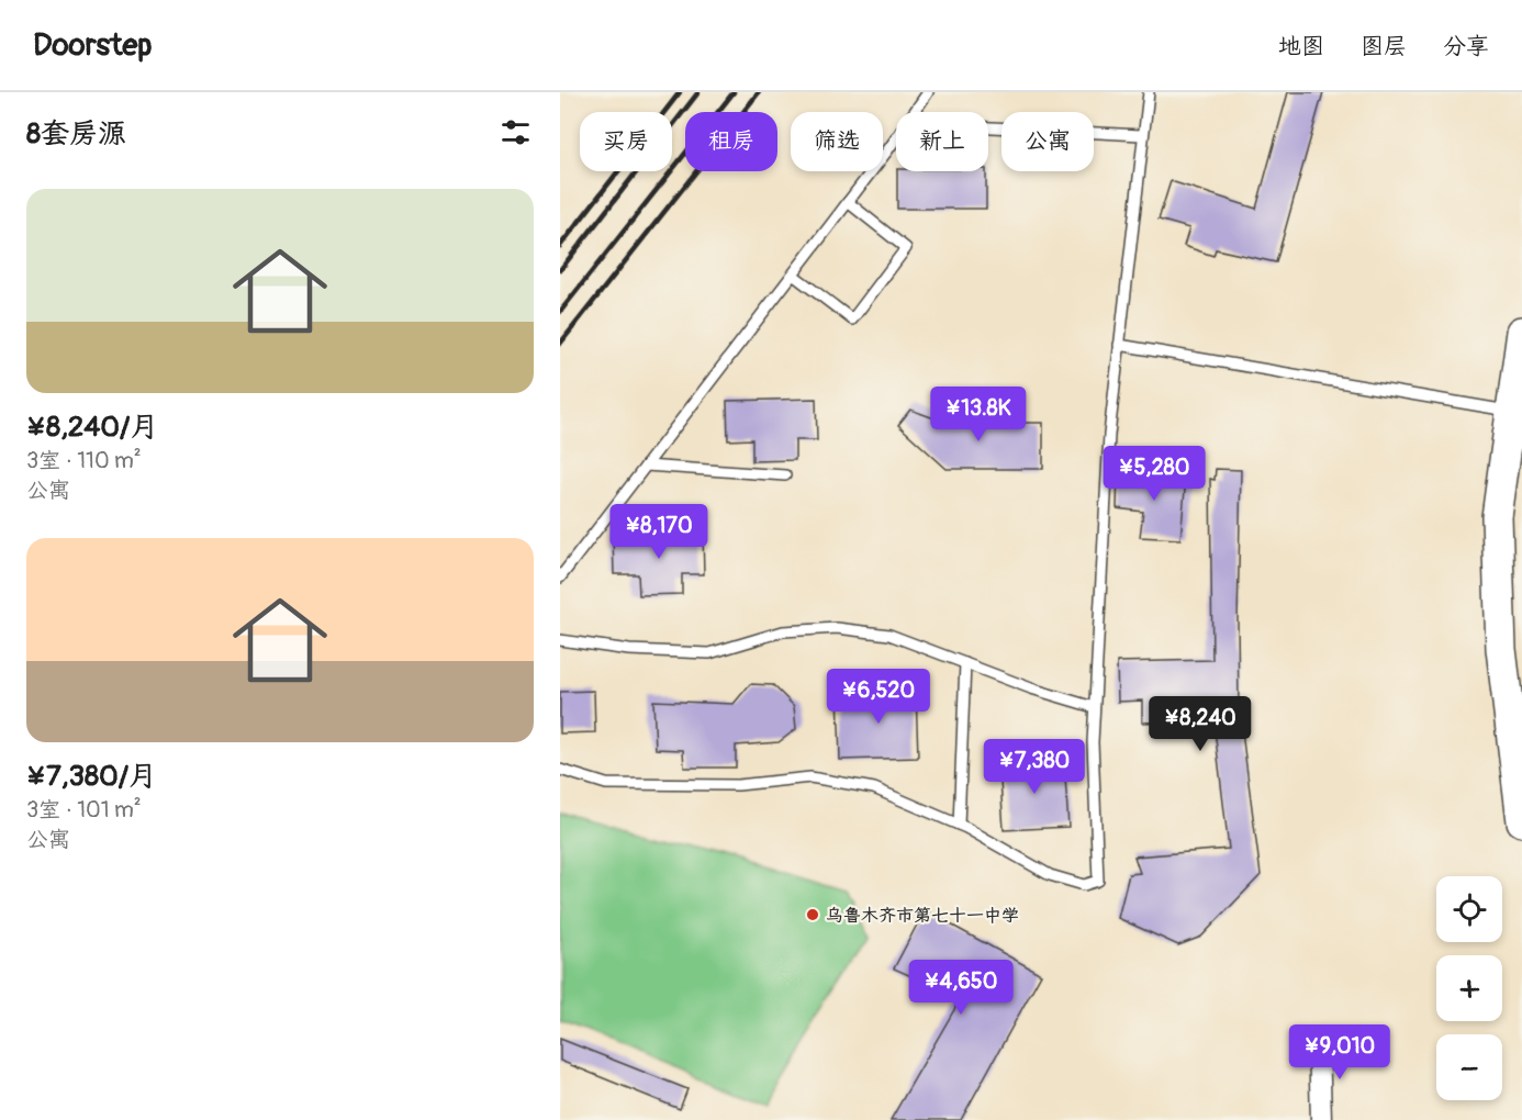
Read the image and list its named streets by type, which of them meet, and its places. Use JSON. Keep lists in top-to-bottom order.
{
  "places": ["乌鲁木齐市第七十一中学"],
  "page": {
    "header": "Doorstep",
    "nav": ["地图", "图层", "分享"],
    "heading": "8套房源",
    "chip": [
      "买房",
      "租房",
      "筛选",
      "新上",
      "公寓"
    ],
    "list": [
      {
        "name": "¥8,240/月",
        "note": "3室 · 110 m² · 公寓"
      },
      {
        "name": "¥7,380/月",
        "note": "3室 · 101 m² · 公寓"
      }
    ],
    "price": [
      "¥13.8K",
      "¥5,280",
      "¥8,170",
      "¥6,520",
      "¥8,240",
      "¥7,380",
      "¥4,650",
      "¥9,010"
    ],
    "map_buttons": ["+", "−"]
  }
}
